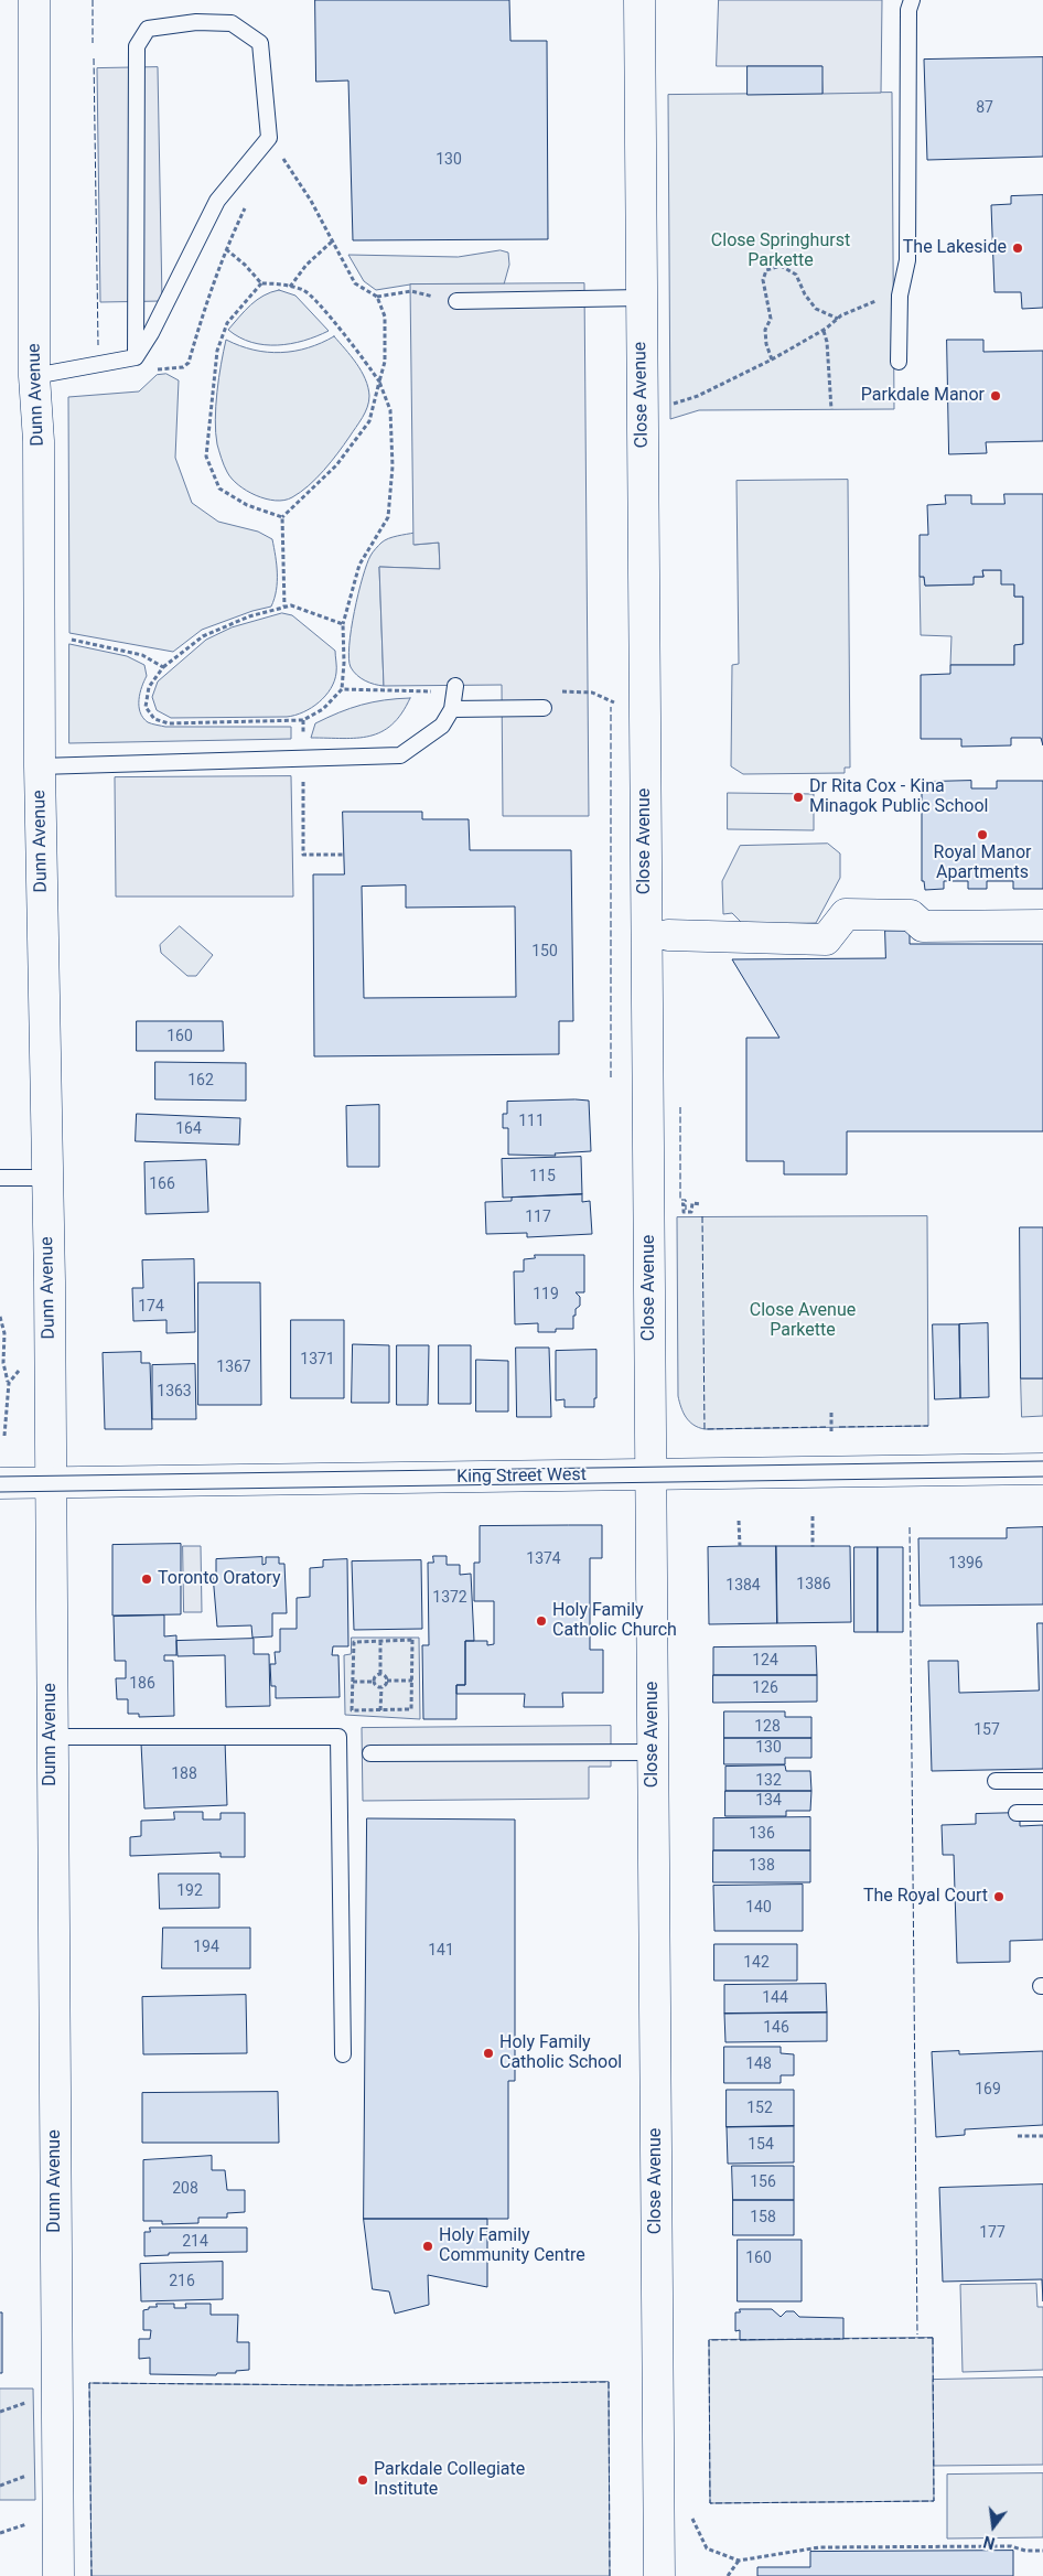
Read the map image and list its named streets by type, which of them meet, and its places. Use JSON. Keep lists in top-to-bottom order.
{
  "streets": {
    "street": ["Dunn Avenue", "Close Avenue", "King Street West"]
  },
  "crossings": [
    ["Dunn Avenue", "King Street West"],
    ["Close Avenue", "King Street West"]
  ],
  "parks": ["Close Springhurst Parkette", "Close Avenue Parkette"],
  "places": [
    "The Lakeside",
    "Parkdale Manor",
    "Dr Rita Cox - Kina Minagok Public School",
    "Royal Manor Apartments",
    "Toronto Oratory",
    "Holy Family Catholic Church",
    "The Royal Court",
    "Holy Family Catholic School",
    "Holy Family Community Centre",
    "Parkdale Collegiate Institute"
  ],
  "house_numbers": [
    "87",
    "130",
    "150",
    "160",
    "162",
    "111",
    "164",
    "115",
    "166",
    "117",
    "119",
    "174",
    "1371",
    "1367",
    "1363",
    "1374",
    "1396",
    "1386",
    "1384",
    "1372",
    "124",
    "186",
    "126",
    "128",
    "157",
    "130",
    "188",
    "132",
    "134",
    "136",
    "138",
    "192",
    "140",
    "194",
    "141",
    "142",
    "144",
    "146",
    "148",
    "169",
    "152",
    "154",
    "156",
    "208",
    "158",
    "177",
    "214",
    "160",
    "216"
  ],
  "north": "bottom"
}
